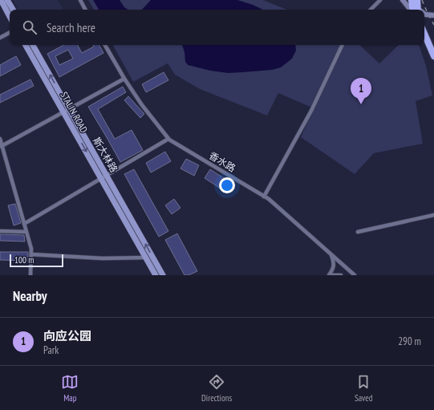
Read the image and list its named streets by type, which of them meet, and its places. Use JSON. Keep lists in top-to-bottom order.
{
  "streets": {
    "main road": ["STALIN ROAD", "斯大林路"],
    "street": ["香水路"]
  },
  "crossings": [
    ["STALIN ROAD", "斯大林路"]
  ],
  "one_way": ["斯大林路"],
  "scale_bar": "100 m",
  "page": {
    "search": "Search here",
    "pins": "1",
    "scale": "100 m",
    "heading": "Nearby",
    "list": [
      {
        "mark": "1",
        "name": "向应公园",
        "note": "Park",
        "value": "290 m"
      }
    ],
    "nav": ["Map", "Directions", "Saved"]
  }
}
